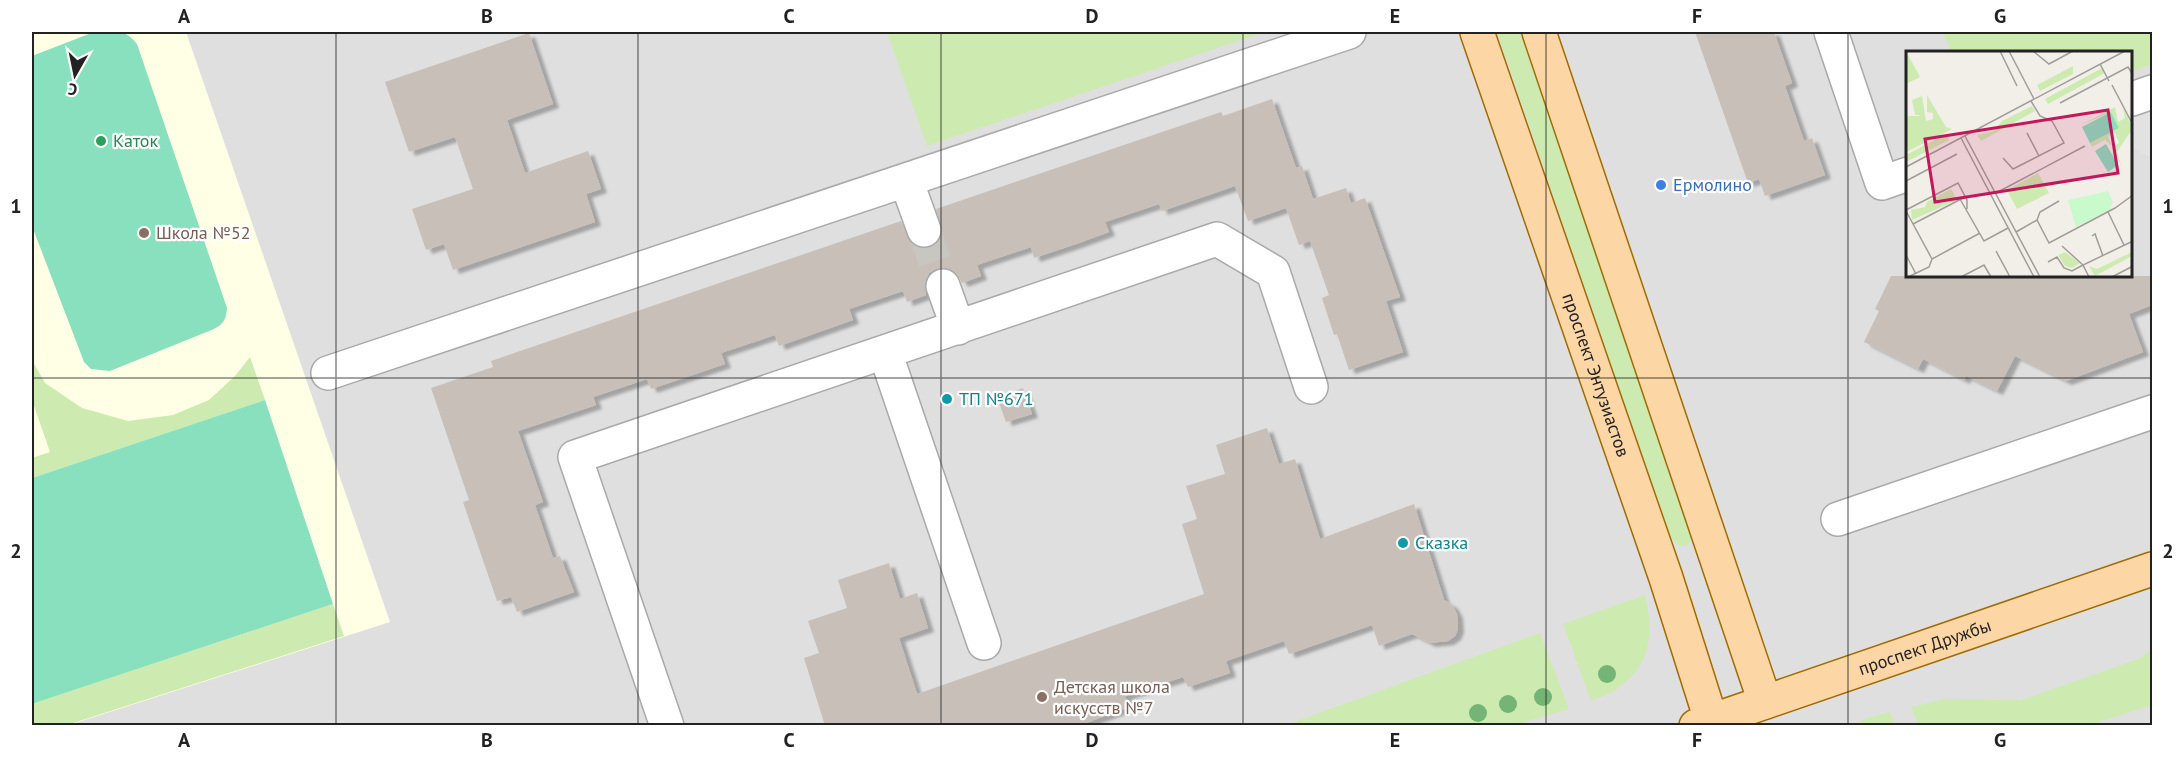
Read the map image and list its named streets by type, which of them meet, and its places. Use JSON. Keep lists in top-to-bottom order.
{
  "streets": {
    "main road": ["проспект Энтузиастов", "проспект Дружбы"]
  },
  "crossings": [
    ["проспект Энтузиастов", "проспект Дружбы"]
  ],
  "places": [
    "Каток",
    "Ермолино",
    "Школа №52",
    "ТП №671",
    "Сказка",
    "Детская школа искусств №7"
  ],
  "north": "bottom",
  "grid": {
    "columns": [
      "A",
      "B",
      "C",
      "D",
      "E",
      "F",
      "G"
    ],
    "rows": ["1", "2"]
  }
}
